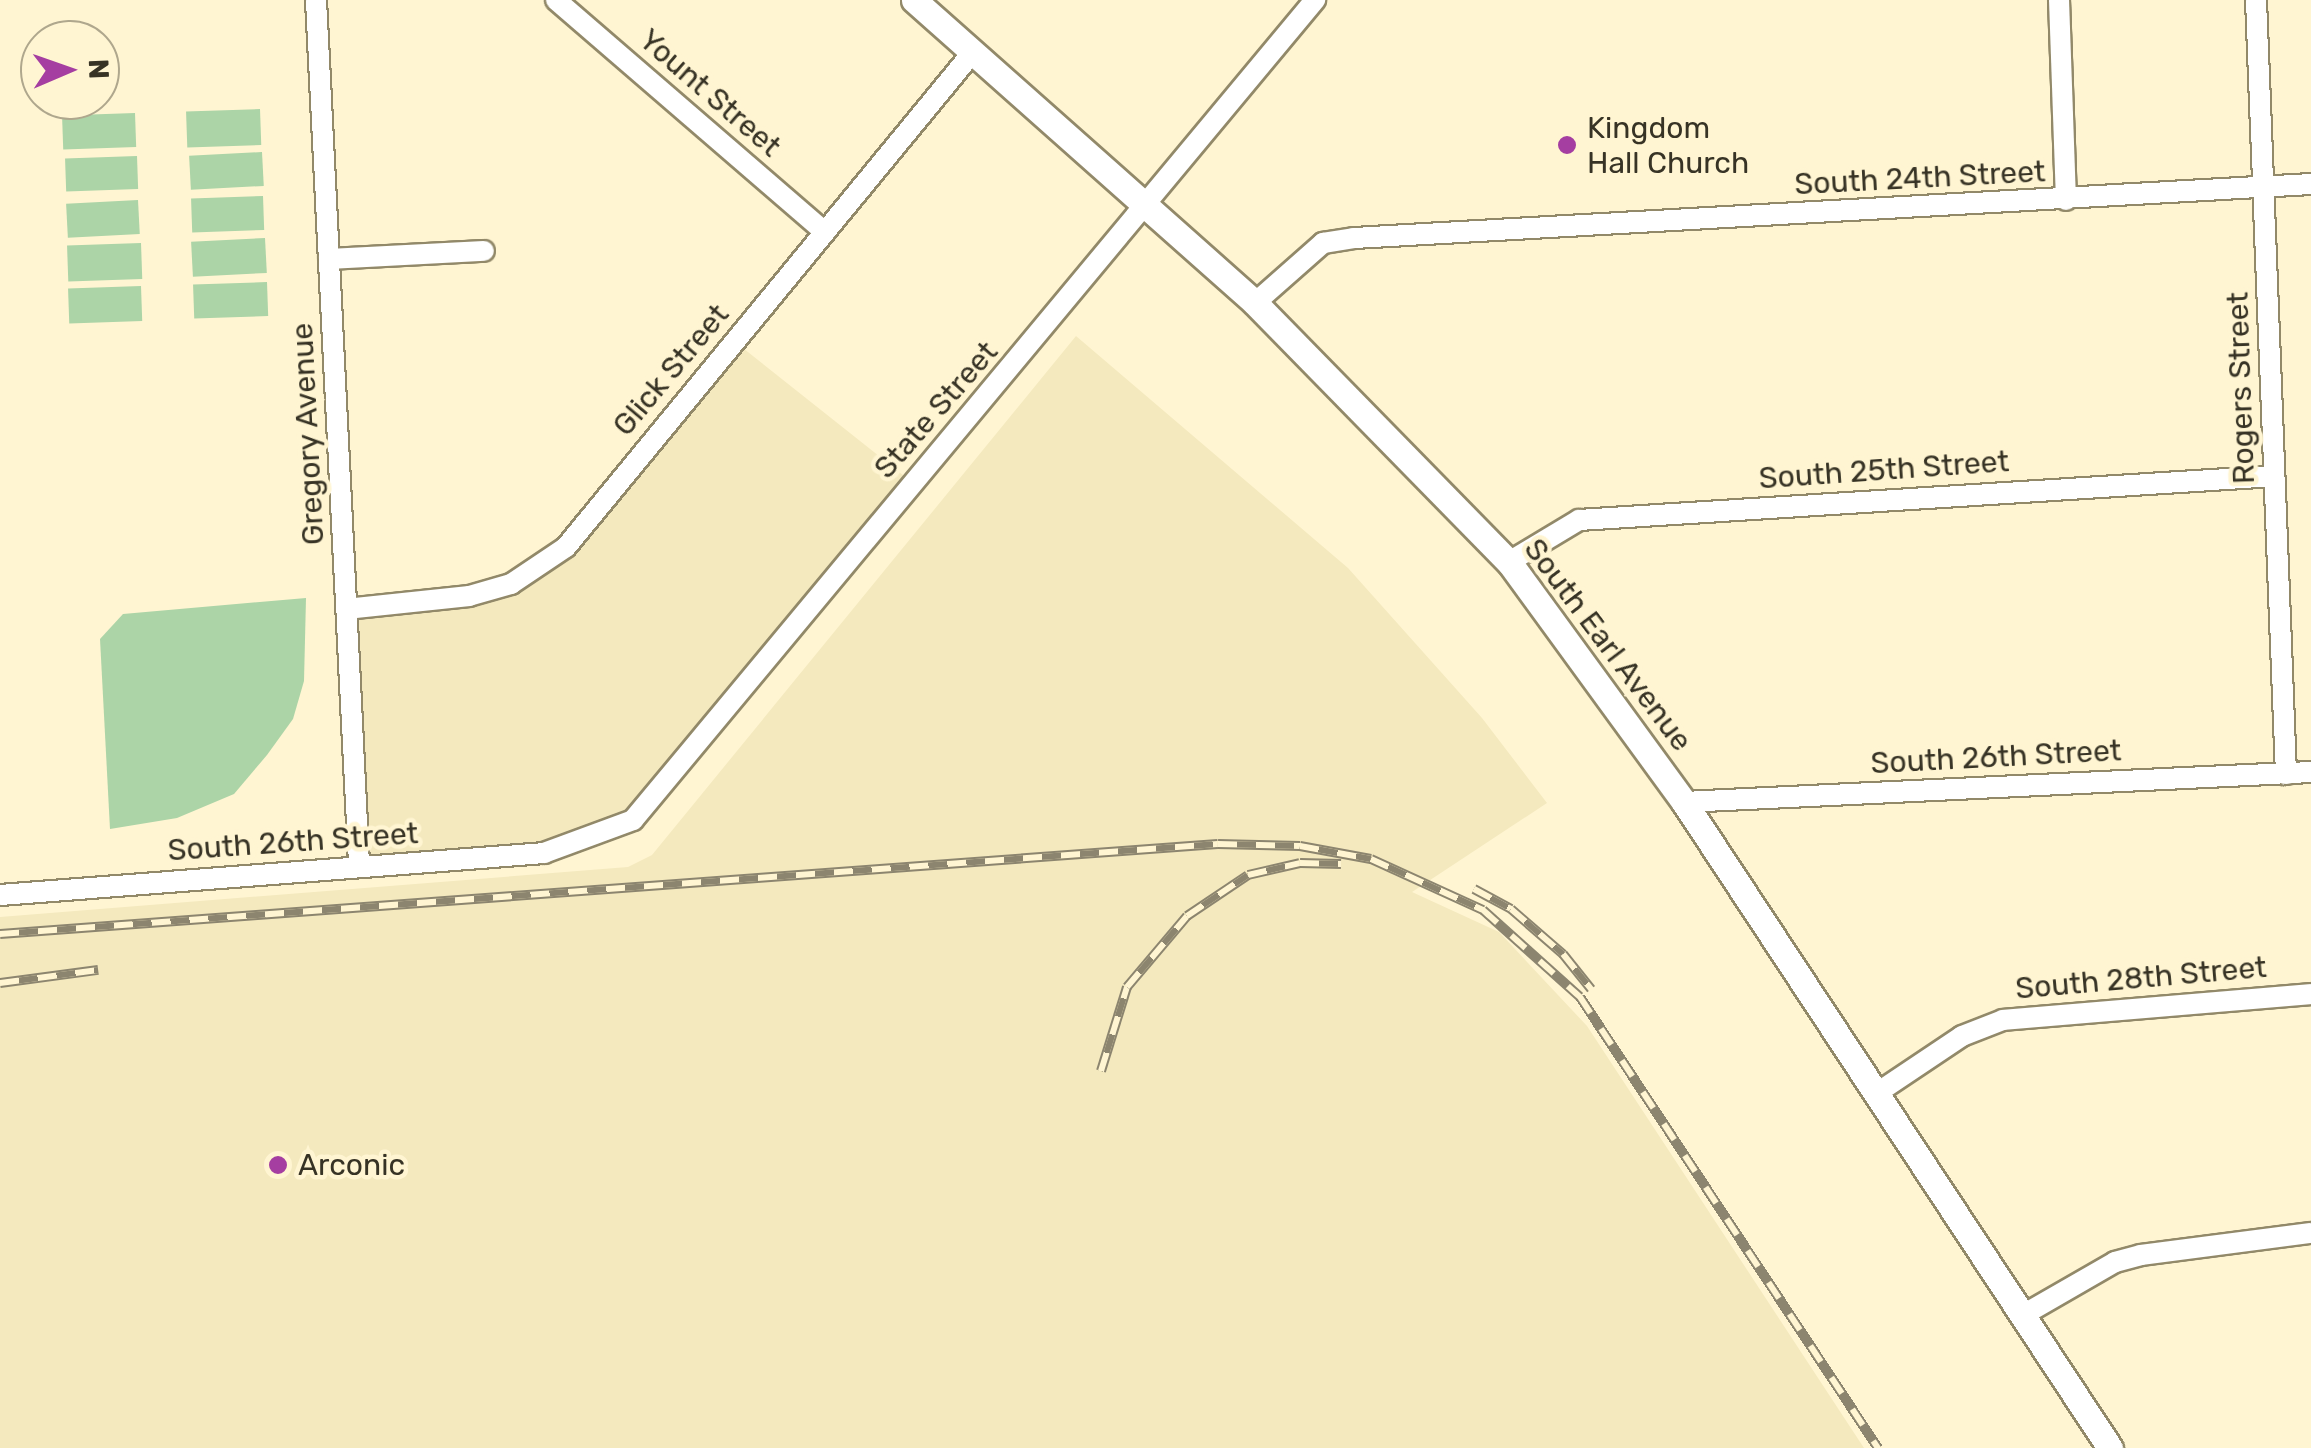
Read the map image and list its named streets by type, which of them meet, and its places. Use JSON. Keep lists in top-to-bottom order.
{
  "streets": {
    "street": [
      "Yount Street",
      "South 24th Street",
      "Glick Street",
      "Rogers Street",
      "State Street",
      "Gregory Avenue",
      "South 25th Street",
      "South Earl Avenue",
      "South 26th Street",
      "South 28th Street"
    ]
  },
  "crossings": [
    ["Yount Street", "Glick Street"],
    ["South 24th Street", "Rogers Street"],
    ["South 24th Street", "South Earl Avenue"],
    ["Glick Street", "Gregory Avenue"],
    ["Glick Street", "South Earl Avenue"],
    ["Rogers Street", "South 25th Street"],
    ["Rogers Street", "South 26th Street"],
    ["State Street", "South Earl Avenue"],
    ["State Street", "South 26th Street"],
    ["Gregory Avenue", "South 26th Street"],
    ["South 25th Street", "South Earl Avenue"],
    ["South Earl Avenue", "South 26th Street"],
    ["South Earl Avenue", "South 28th Street"]
  ],
  "places": ["Kingdom Hall Church", "Arconic"],
  "north": "right"
}
